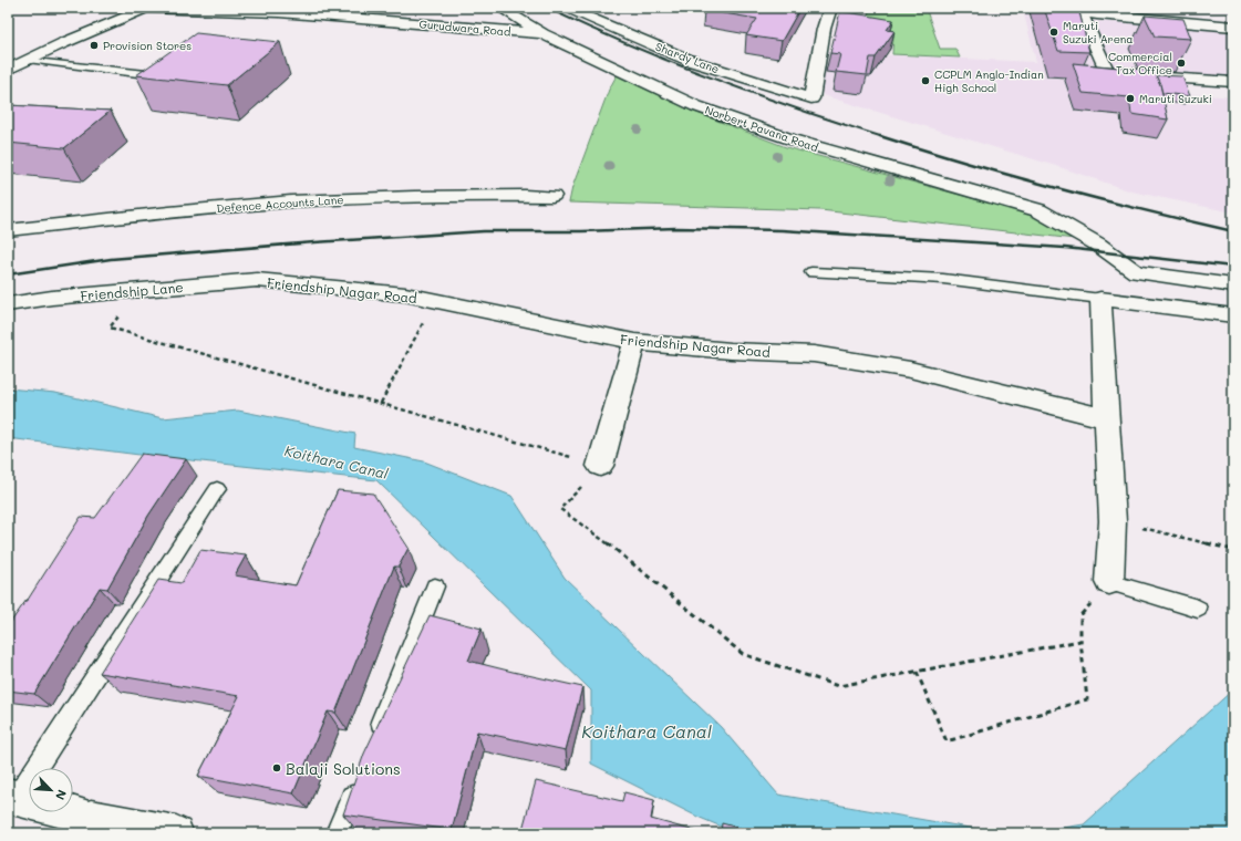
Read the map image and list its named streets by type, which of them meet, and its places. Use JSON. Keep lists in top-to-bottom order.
{
  "streets": {
    "street": [
      "Gurudwara Road",
      "Shardy Lane",
      "Norbert Pavana Road",
      "Defence Accounts Lane",
      "Friendship Nagar Road",
      "Friendship Lane"
    ]
  },
  "crossings": [
    ["Gurudwara Road", "Norbert Pavana Road"],
    ["Friendship Nagar Road", "Friendship Lane"]
  ],
  "water": ["Koithara Canal"],
  "places": [
    "Maruti Suzuki Arena",
    "Provision Stores",
    "Commercial Tax Office",
    "CCPLM Anglo-Indian High School",
    "Maruti Suzuki",
    "Balaji Solutions"
  ],
  "north": "bottom right"
}
